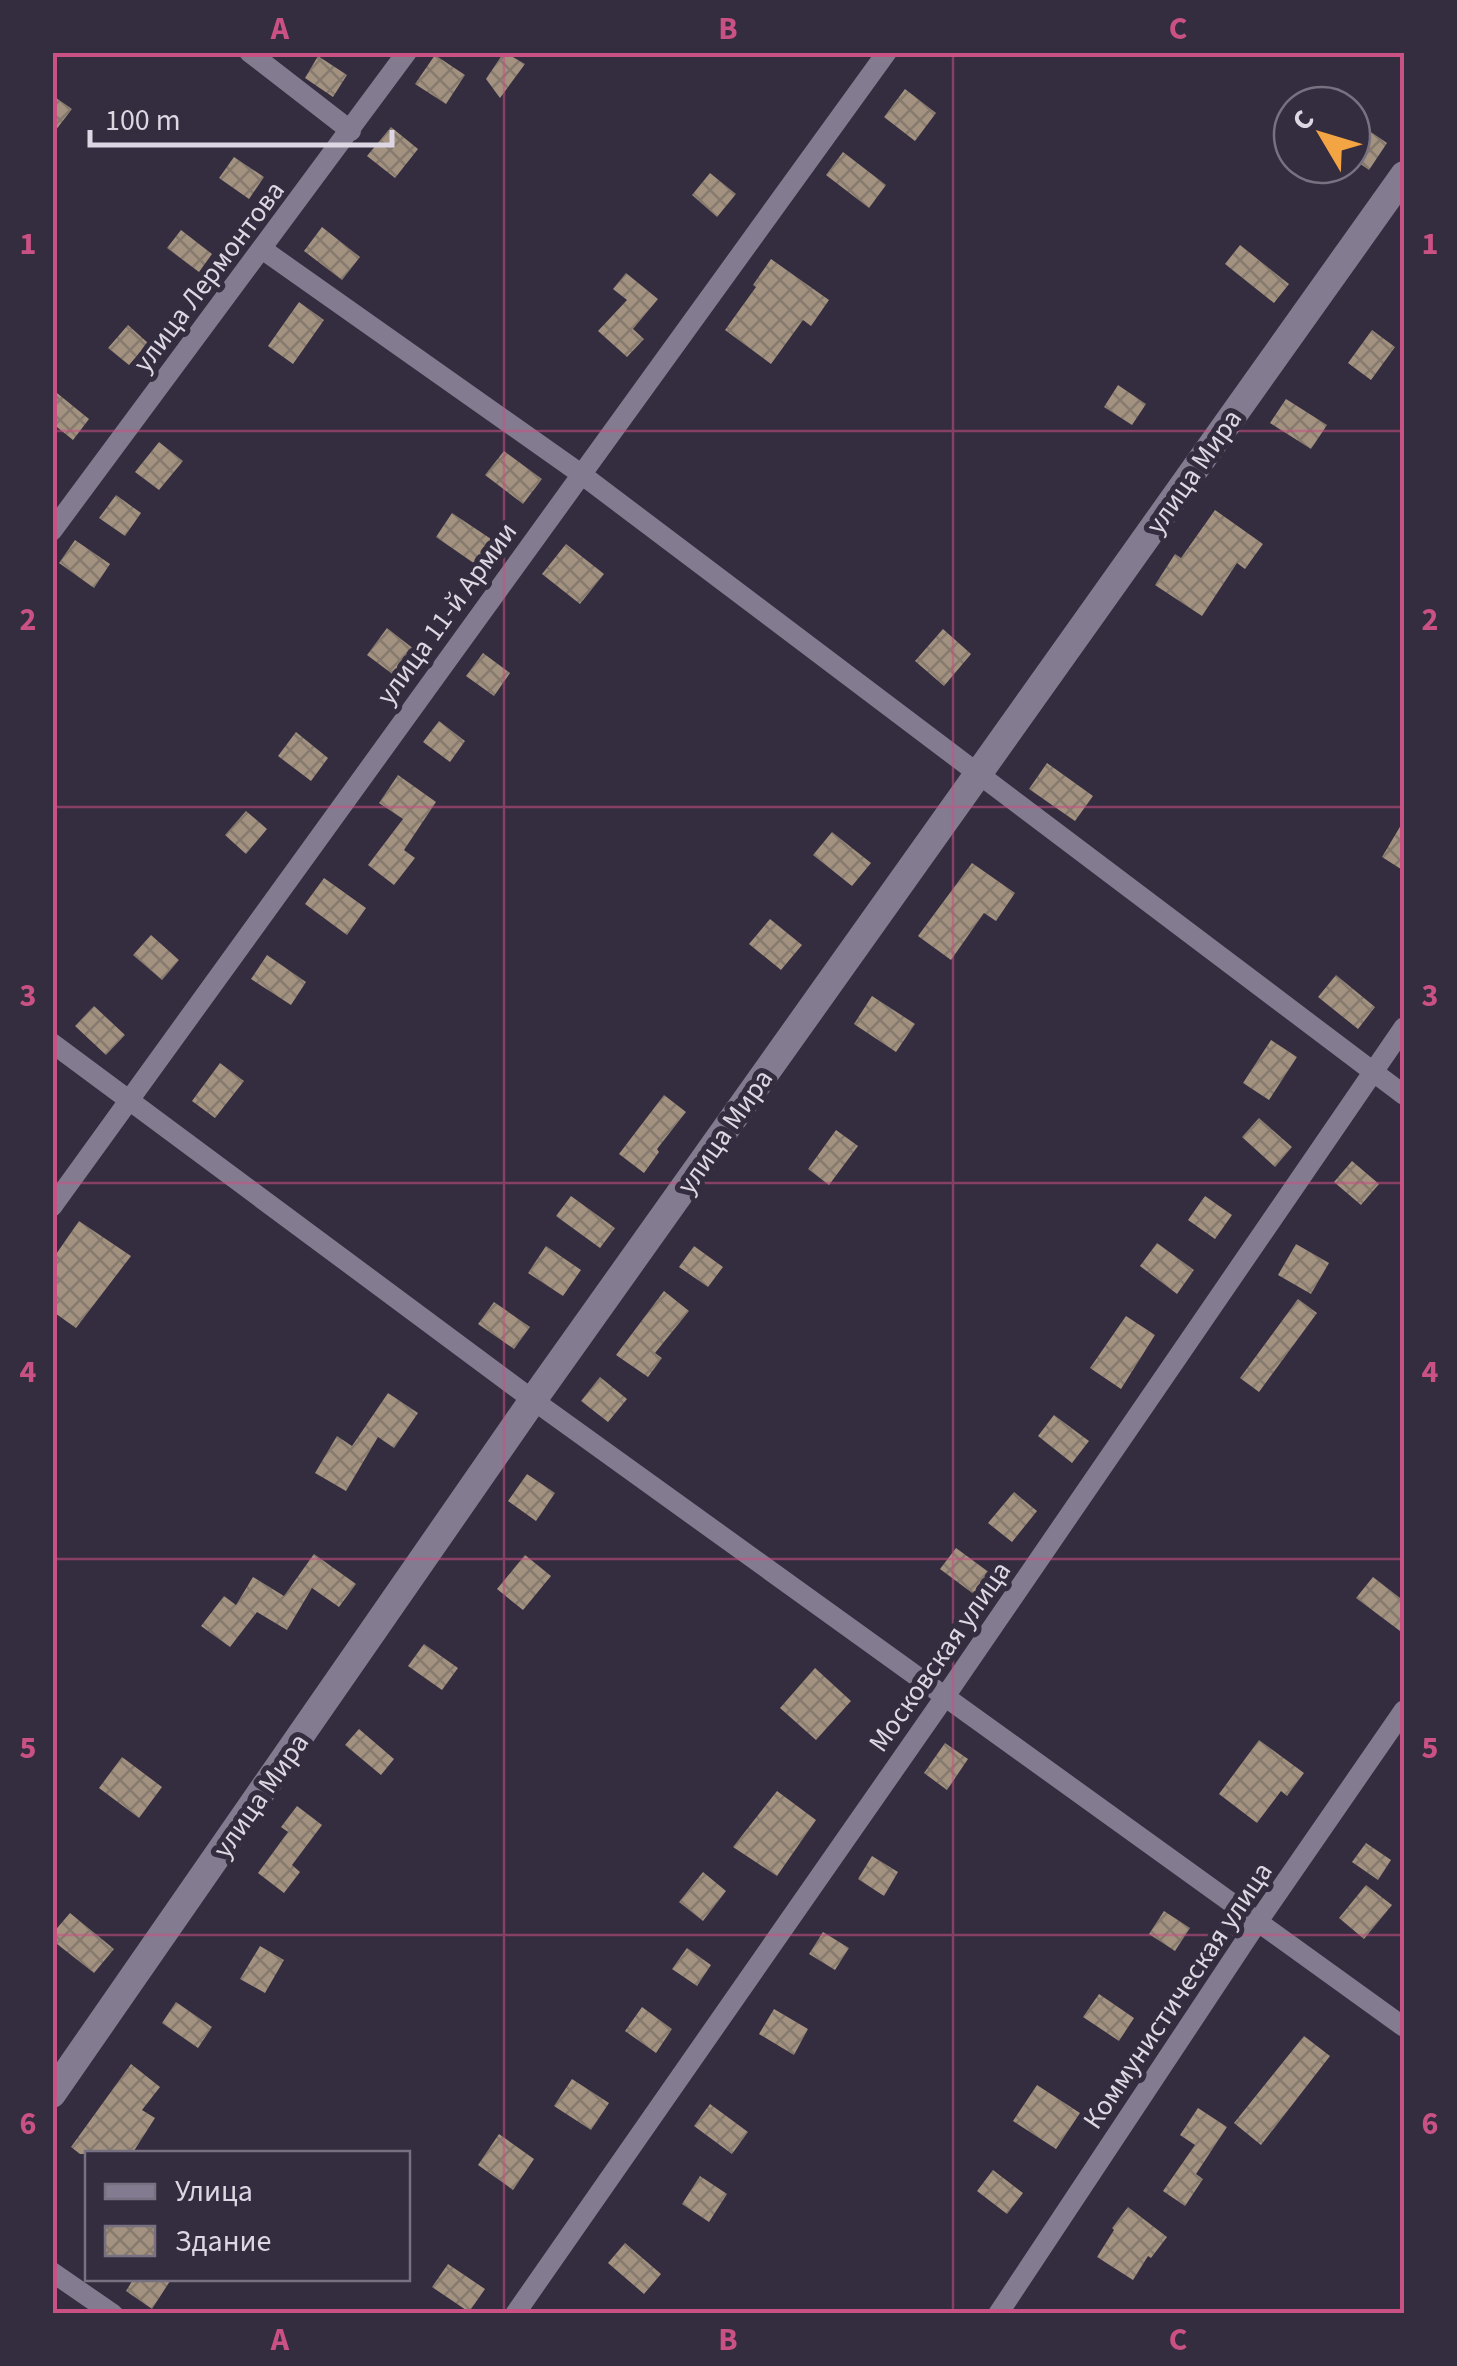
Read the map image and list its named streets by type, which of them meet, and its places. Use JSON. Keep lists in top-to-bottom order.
{
  "streets": {
    "street": [
      "улица Лермонтова",
      "улица Мира",
      "улица 11-й Армии",
      "Московская улица",
      "Коммунистическая улица"
    ]
  },
  "legend": ["Улица", "Здание"],
  "scale_bar": "100 m",
  "north": "top left",
  "grid": {
    "columns": ["A", "B", "C"],
    "rows": [
      "1",
      "2",
      "3",
      "4",
      "5",
      "6"
    ]
  }
}
